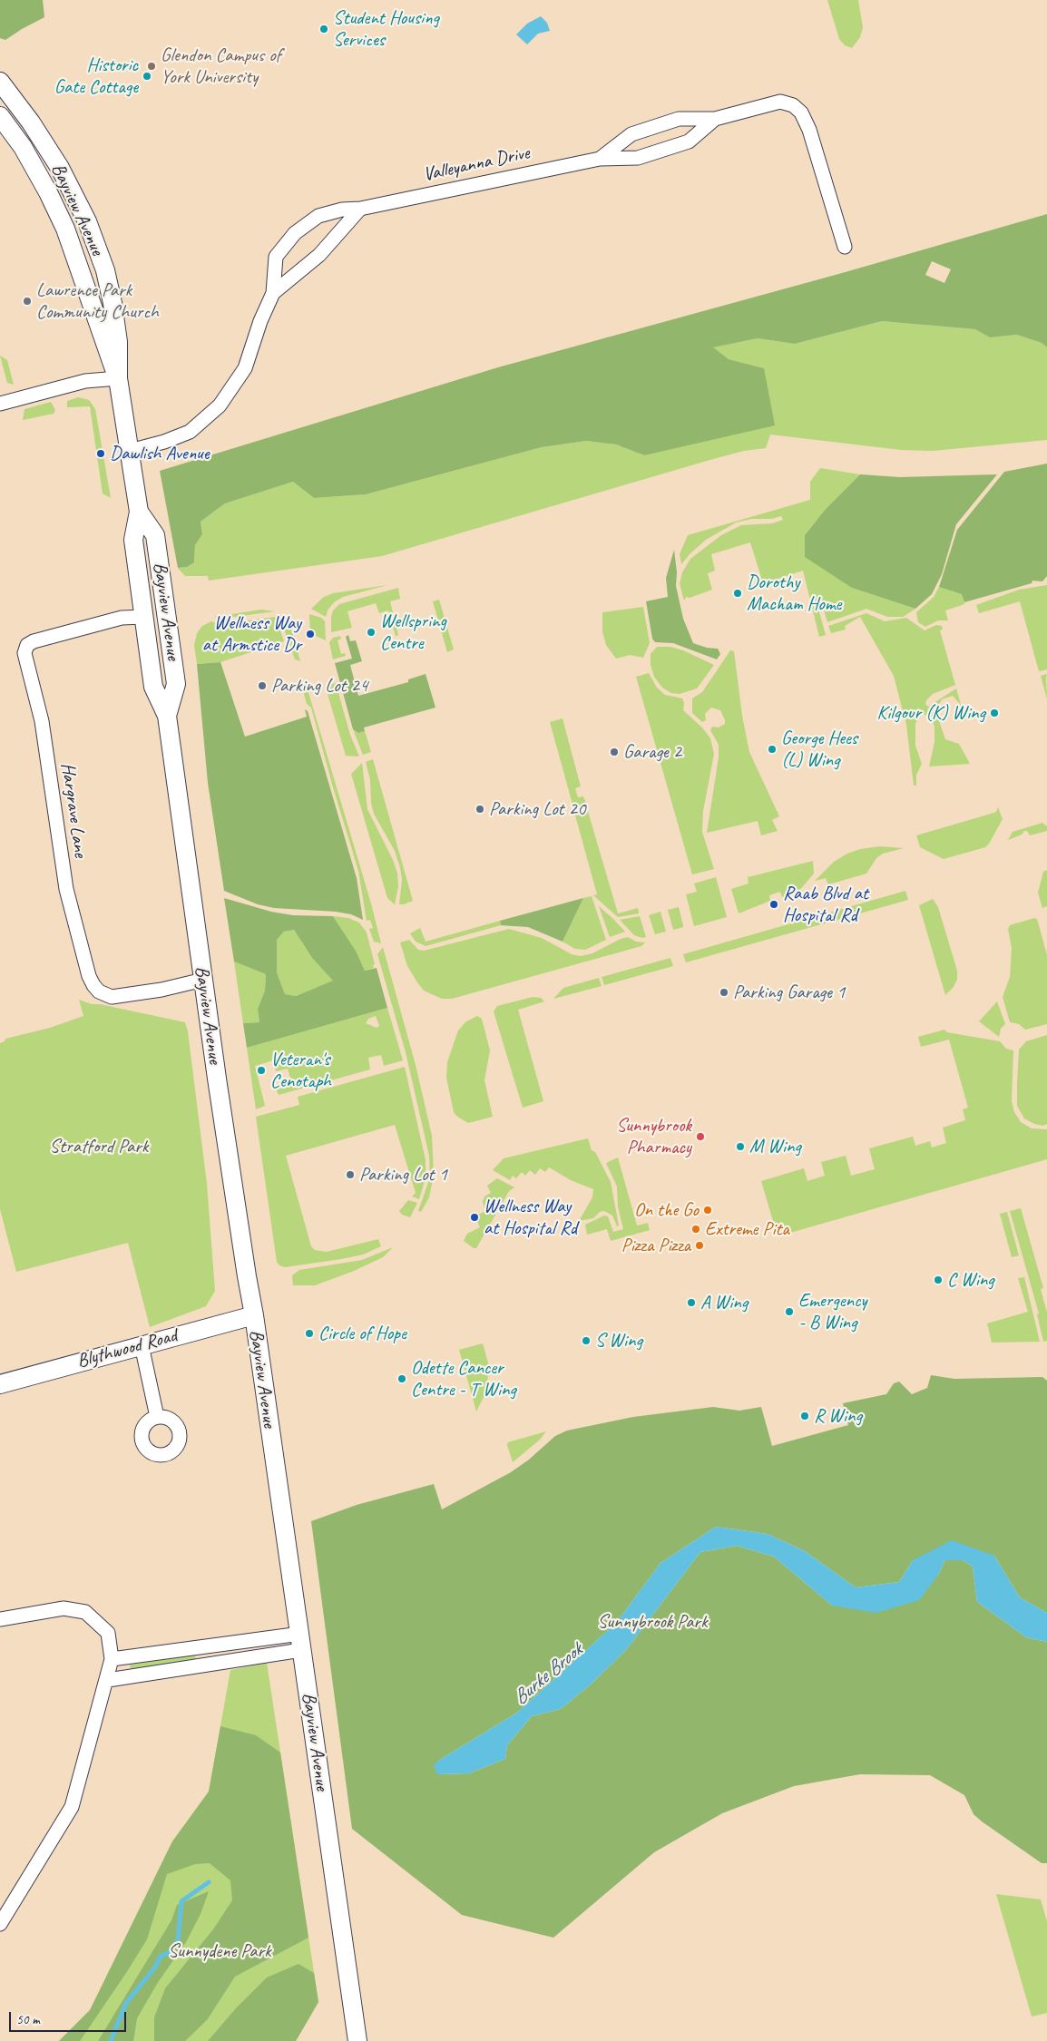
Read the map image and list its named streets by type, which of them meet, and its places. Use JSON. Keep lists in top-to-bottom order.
{
  "streets": {
    "main road": ["Bayview Avenue", "Blythwood Road"],
    "street": ["Valleyanna Drive", "Hargrave Lane"]
  },
  "crossings": [
    ["Valleyanna Drive", "Bayview Avenue"],
    ["Bayview Avenue", "Hargrave Lane"],
    ["Bayview Avenue", "Blythwood Road"]
  ],
  "water": ["Burke Brook"],
  "parks": ["Stratford Park", "Sunnybrook Park", "Sunnydene Park"],
  "places": [
    "Student Housing Services",
    "Glendon Campus of York University",
    "Historic Gate Cottage",
    "Lawrence Park Community Church",
    "Dawlish Avenue",
    "Dorothy Macham Home",
    "Wellspring Centre",
    "Wellness Way at Armstice Dr",
    "Parking Lot 24",
    "Kilgour (K) Wing",
    "George Hees (L) Wing",
    "Garage 2",
    "Parking Lot 20",
    "Raab Blvd at Hospital Rd",
    "Parking Garage 1",
    "Veteran's Cenotaph",
    "Sunnybrook Pharmacy",
    "M Wing",
    "Parking Lot 1",
    "On the Go",
    "Wellness Way at Hospital Rd",
    "Extreme Pita",
    "Pizza Pizza",
    "C Wing",
    "A Wing",
    "Emergency - B Wing",
    "Circle of Hope",
    "S Wing",
    "Odette Cancer Centre - T Wing",
    "R Wing"
  ],
  "scale_bar": "50 m"
}
